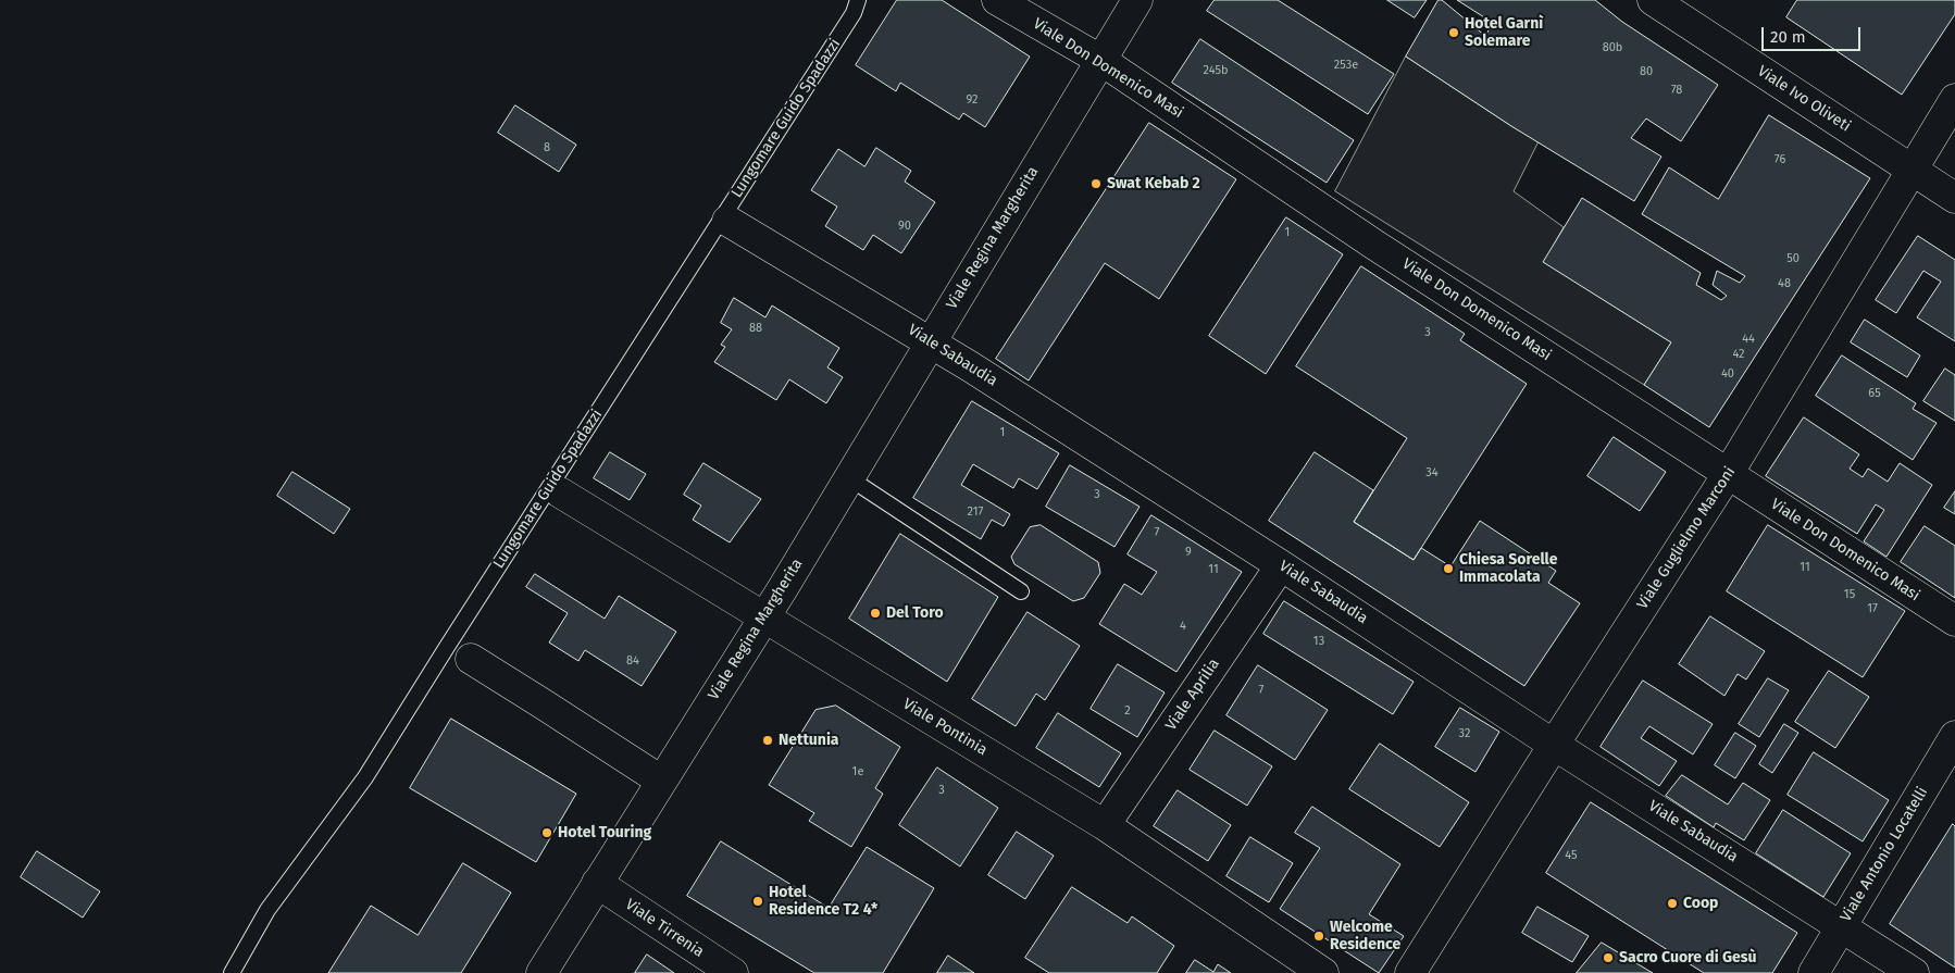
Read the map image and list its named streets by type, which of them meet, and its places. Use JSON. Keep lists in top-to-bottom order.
{
  "streets": {
    "street": [
      "Viale Don Domenico Masi",
      "Viale Ivo Oliveti",
      "Viale Regina Margherita",
      "Viale Sabaudia",
      "Viale Guglielmo Marconi",
      "Viale Aprilia",
      "Viale Pontinia",
      "Viale Antonio Locatelli",
      "Viale Tirrenia"
    ],
    "lane": ["Lungomare Guido Spadazzi"]
  },
  "crossings": [
    ["Viale Don Domenico Masi", "Viale Regina Margherita"],
    ["Viale Don Domenico Masi", "Viale Guglielmo Marconi"],
    ["Viale Ivo Oliveti", "Viale Guglielmo Marconi"],
    ["Viale Regina Margherita", "Viale Sabaudia"],
    ["Viale Regina Margherita", "Viale Pontinia"],
    ["Viale Regina Margherita", "Viale Tirrenia"],
    ["Viale Sabaudia", "Viale Guglielmo Marconi"],
    ["Viale Sabaudia", "Viale Aprilia"],
    ["Viale Sabaudia", "Viale Antonio Locatelli"],
    ["Viale Aprilia", "Viale Pontinia"]
  ],
  "places": [
    "Hotel Garnì Solemare",
    "Swat Kebab 2",
    "Chiesa Sorelle Immacolata",
    "Del Toro",
    "Nettunia",
    "Hotel Touring",
    "Hotel Residence T2 4*",
    "Coop",
    "Welcome Residence",
    "Sacro Cuore di Gesù"
  ],
  "house_numbers": [
    "80b",
    "253e",
    "245b",
    "80",
    "78",
    "92",
    "8",
    "76",
    "90",
    "1",
    "50",
    "48",
    "88",
    "3",
    "44",
    "42",
    "40",
    "65",
    "1",
    "34",
    "3",
    "217",
    "7",
    "9",
    "11",
    "11",
    "15",
    "17",
    "4",
    "13",
    "84",
    "7",
    "2",
    "32",
    "1e",
    "3",
    "45"
  ],
  "scale_bar": "20 m"
}
